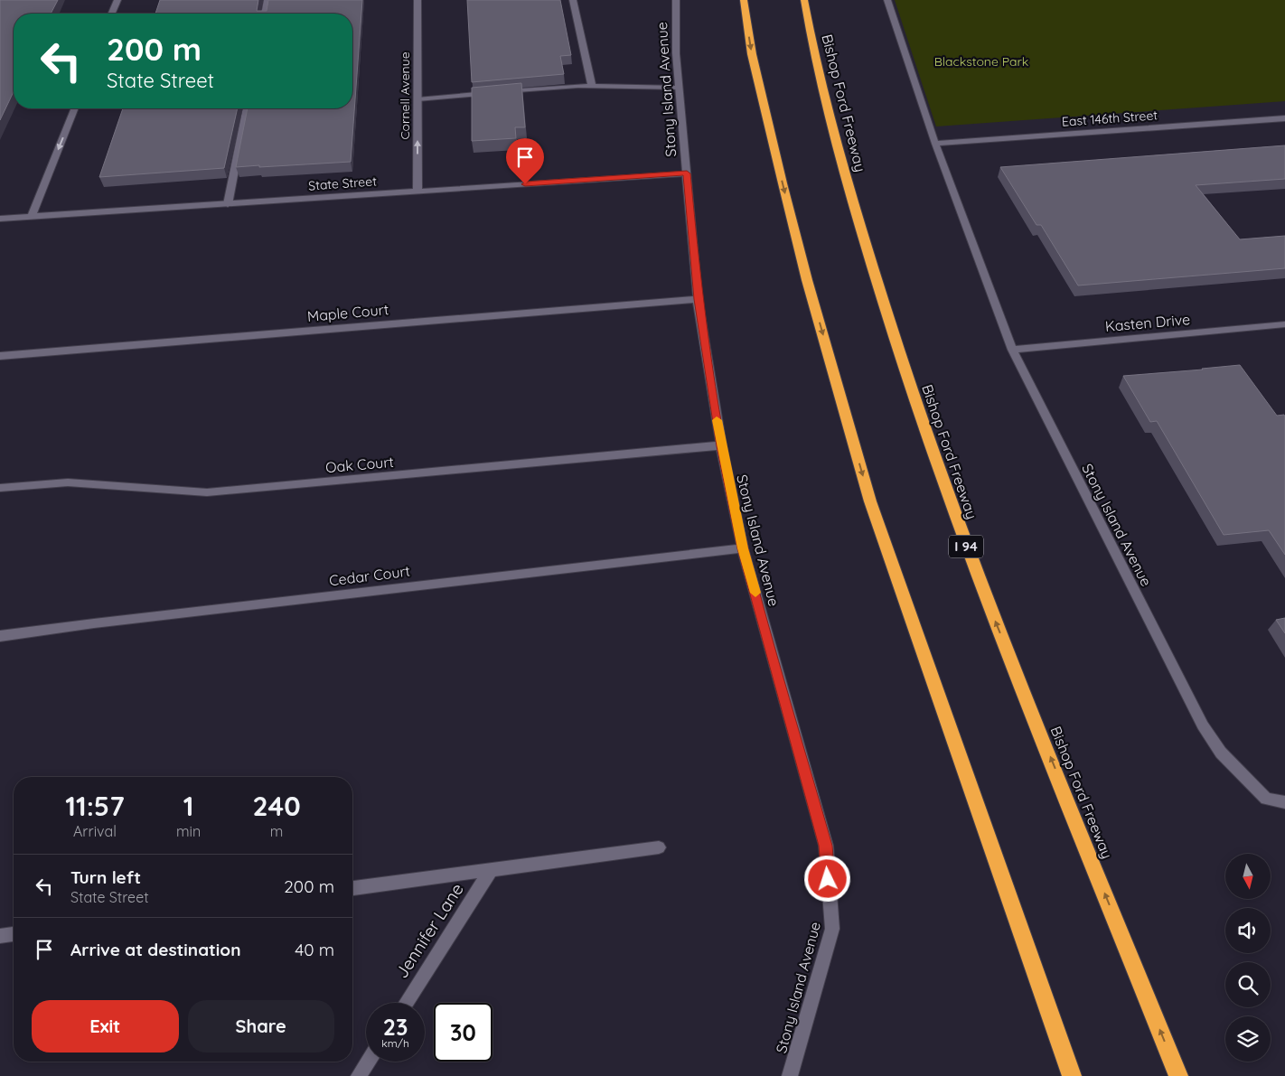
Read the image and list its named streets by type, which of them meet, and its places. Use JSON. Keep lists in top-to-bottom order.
{
  "streets": {
    "highway": ["Bishop Ford Freeway", "I 94"],
    "street": [
      "Stony Island Avenue",
      "Cornell Avenue",
      "East 146th Street",
      "State Street",
      "Maple Court",
      "Kasten Drive",
      "Oak Court",
      "Cedar Court",
      "Jennifer Lane"
    ]
  },
  "crossings": [
    ["Stony Island Avenue", "East 146th Street"],
    ["Stony Island Avenue", "State Street"],
    ["Stony Island Avenue", "Maple Court"],
    ["Stony Island Avenue", "Kasten Drive"],
    ["Stony Island Avenue", "Oak Court"],
    ["Stony Island Avenue", "Cedar Court"],
    ["Cornell Avenue", "State Street"]
  ],
  "one_way": ["Cornell Avenue"],
  "parks": ["Blackstone Park"],
  "north": "bottom",
  "page": {
    "turn": ["200 m", "State Street"],
    "eta": [
      "11:57",
      "Arrival",
      "1",
      "min",
      "240",
      "m"
    ],
    "list": [
      {
        "name": "Turn left",
        "note": "State Street",
        "value": "200 m"
      },
      {
        "name": "Arrive at destination",
        "value": "40 m"
      }
    ],
    "buttons": ["Exit", "Share"],
    "speed": "23 km/h",
    "limit": "30"
  }
}
